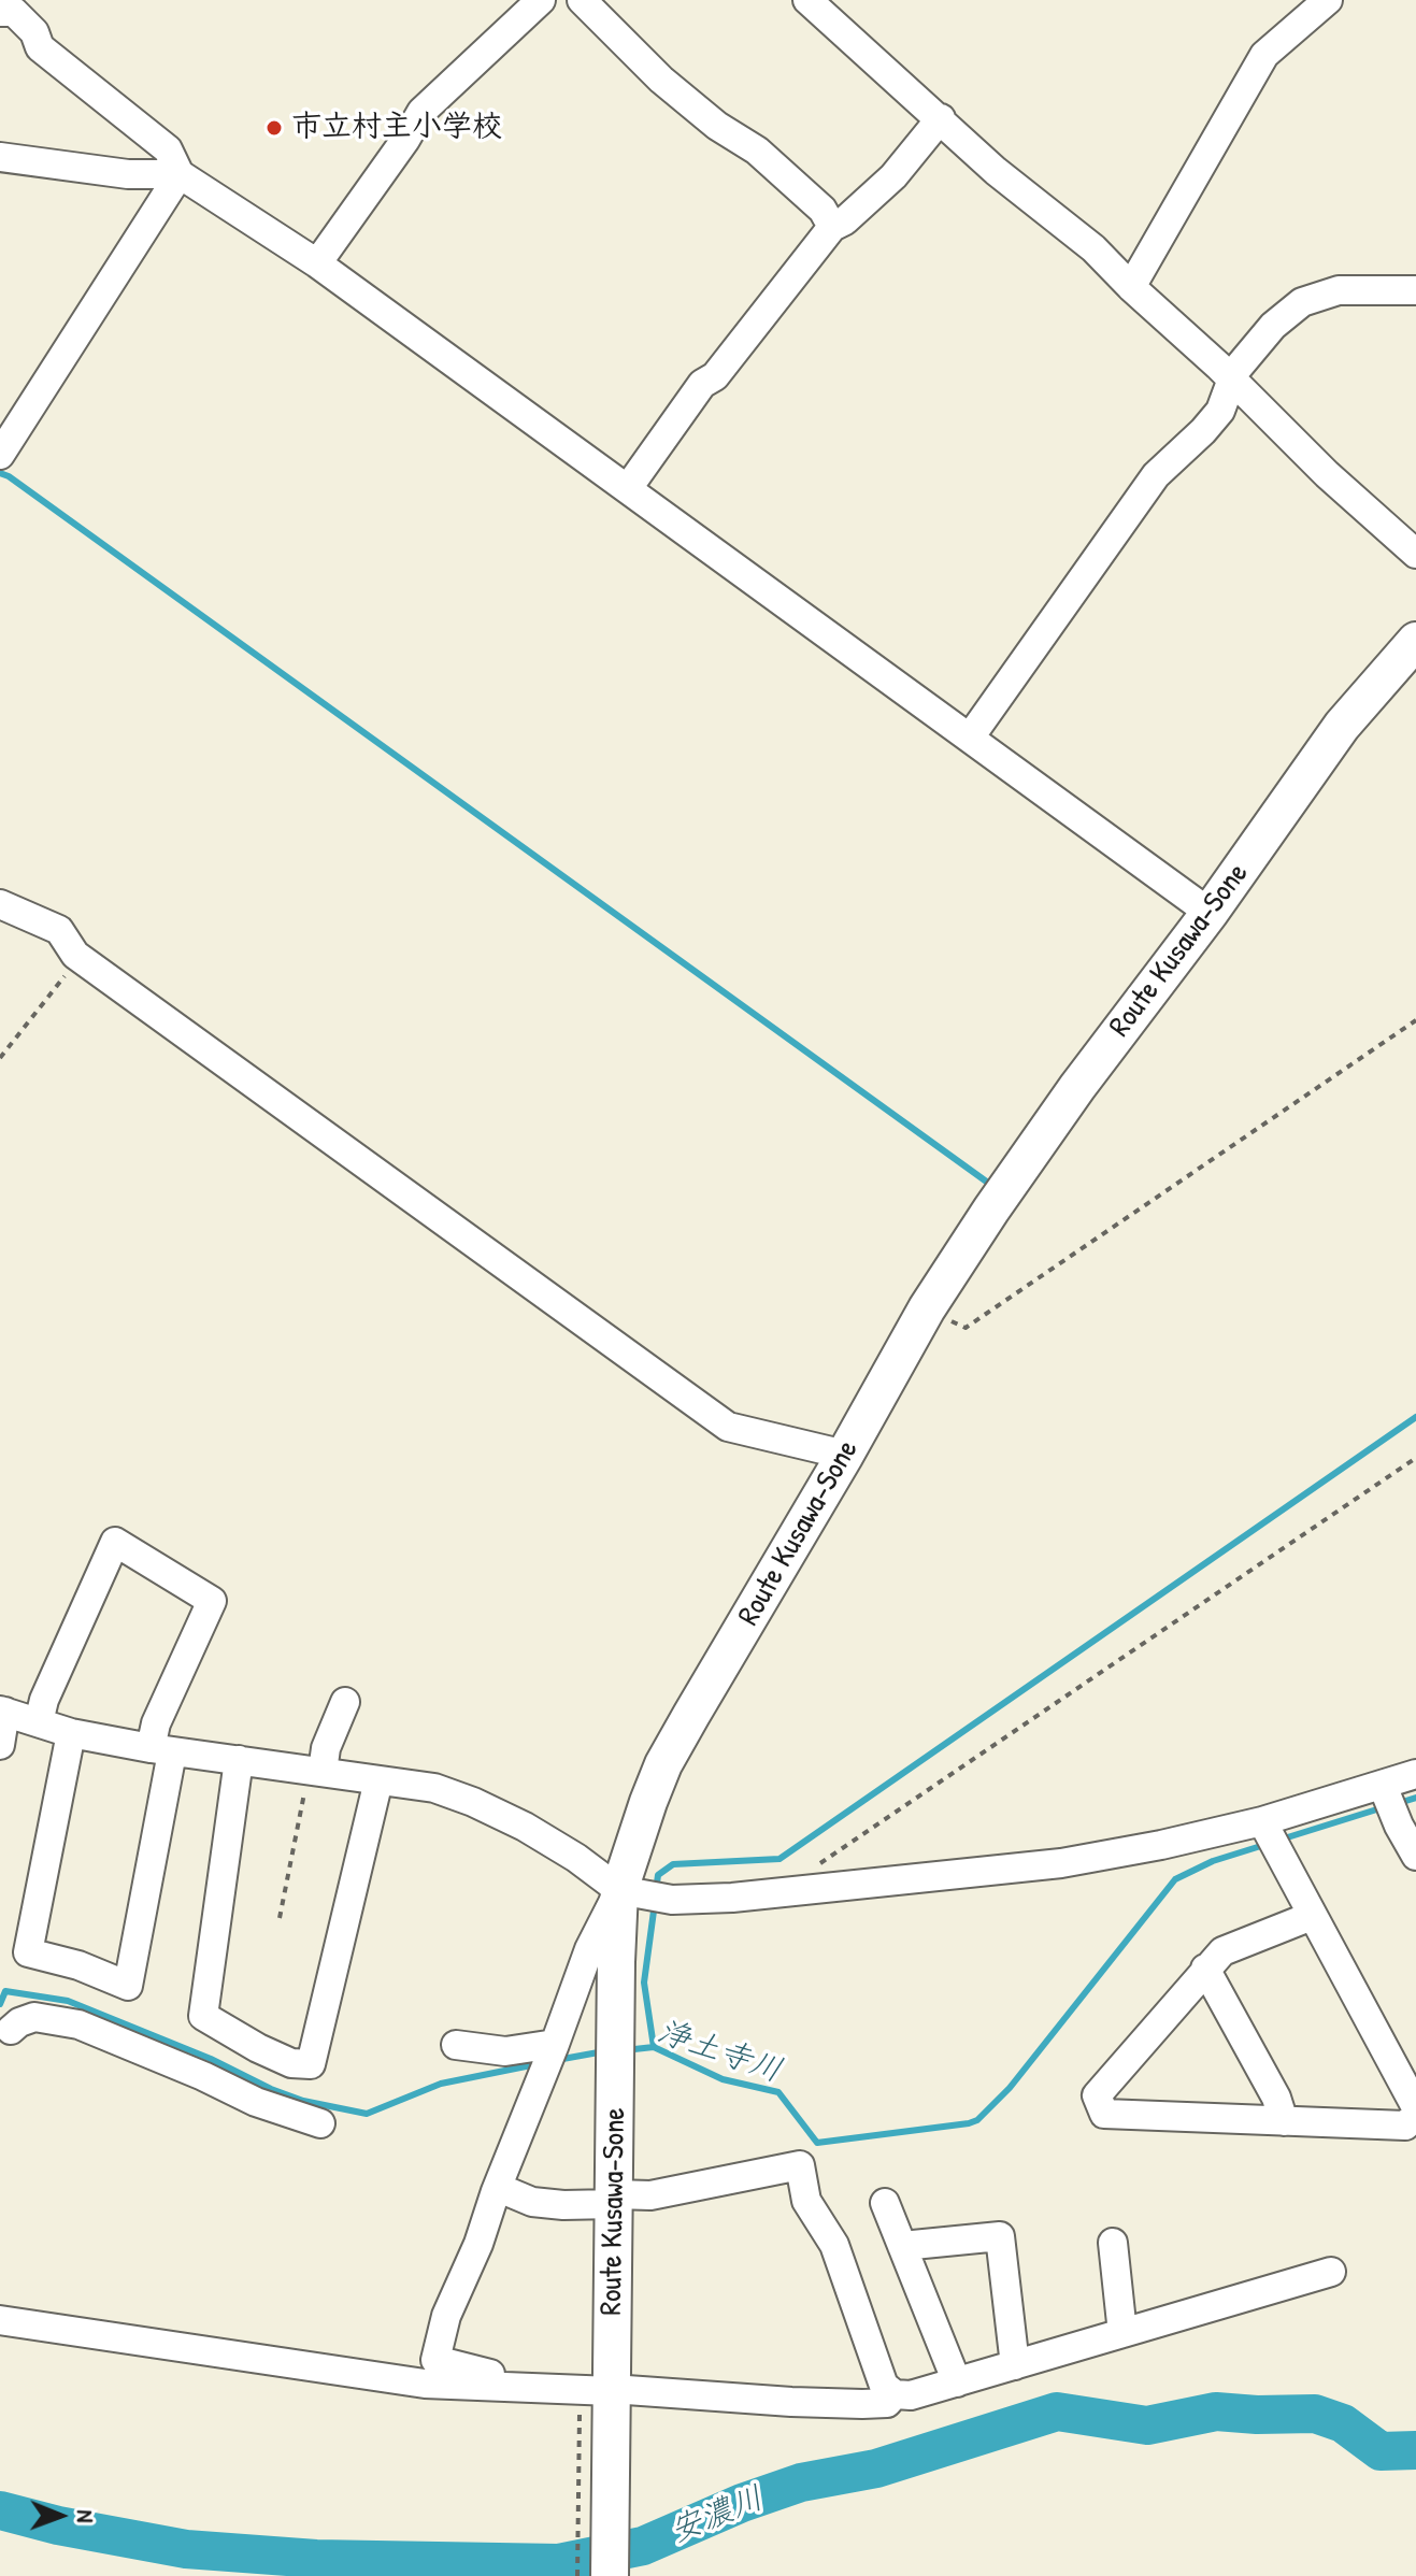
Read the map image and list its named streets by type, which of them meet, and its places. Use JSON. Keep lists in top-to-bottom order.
{
  "streets": {
    "main road": ["Route Kusawa-Sone"]
  },
  "water": ["浄土寺川", "安濃川"],
  "places": ["市立村主小学校"],
  "north": "right"
}
